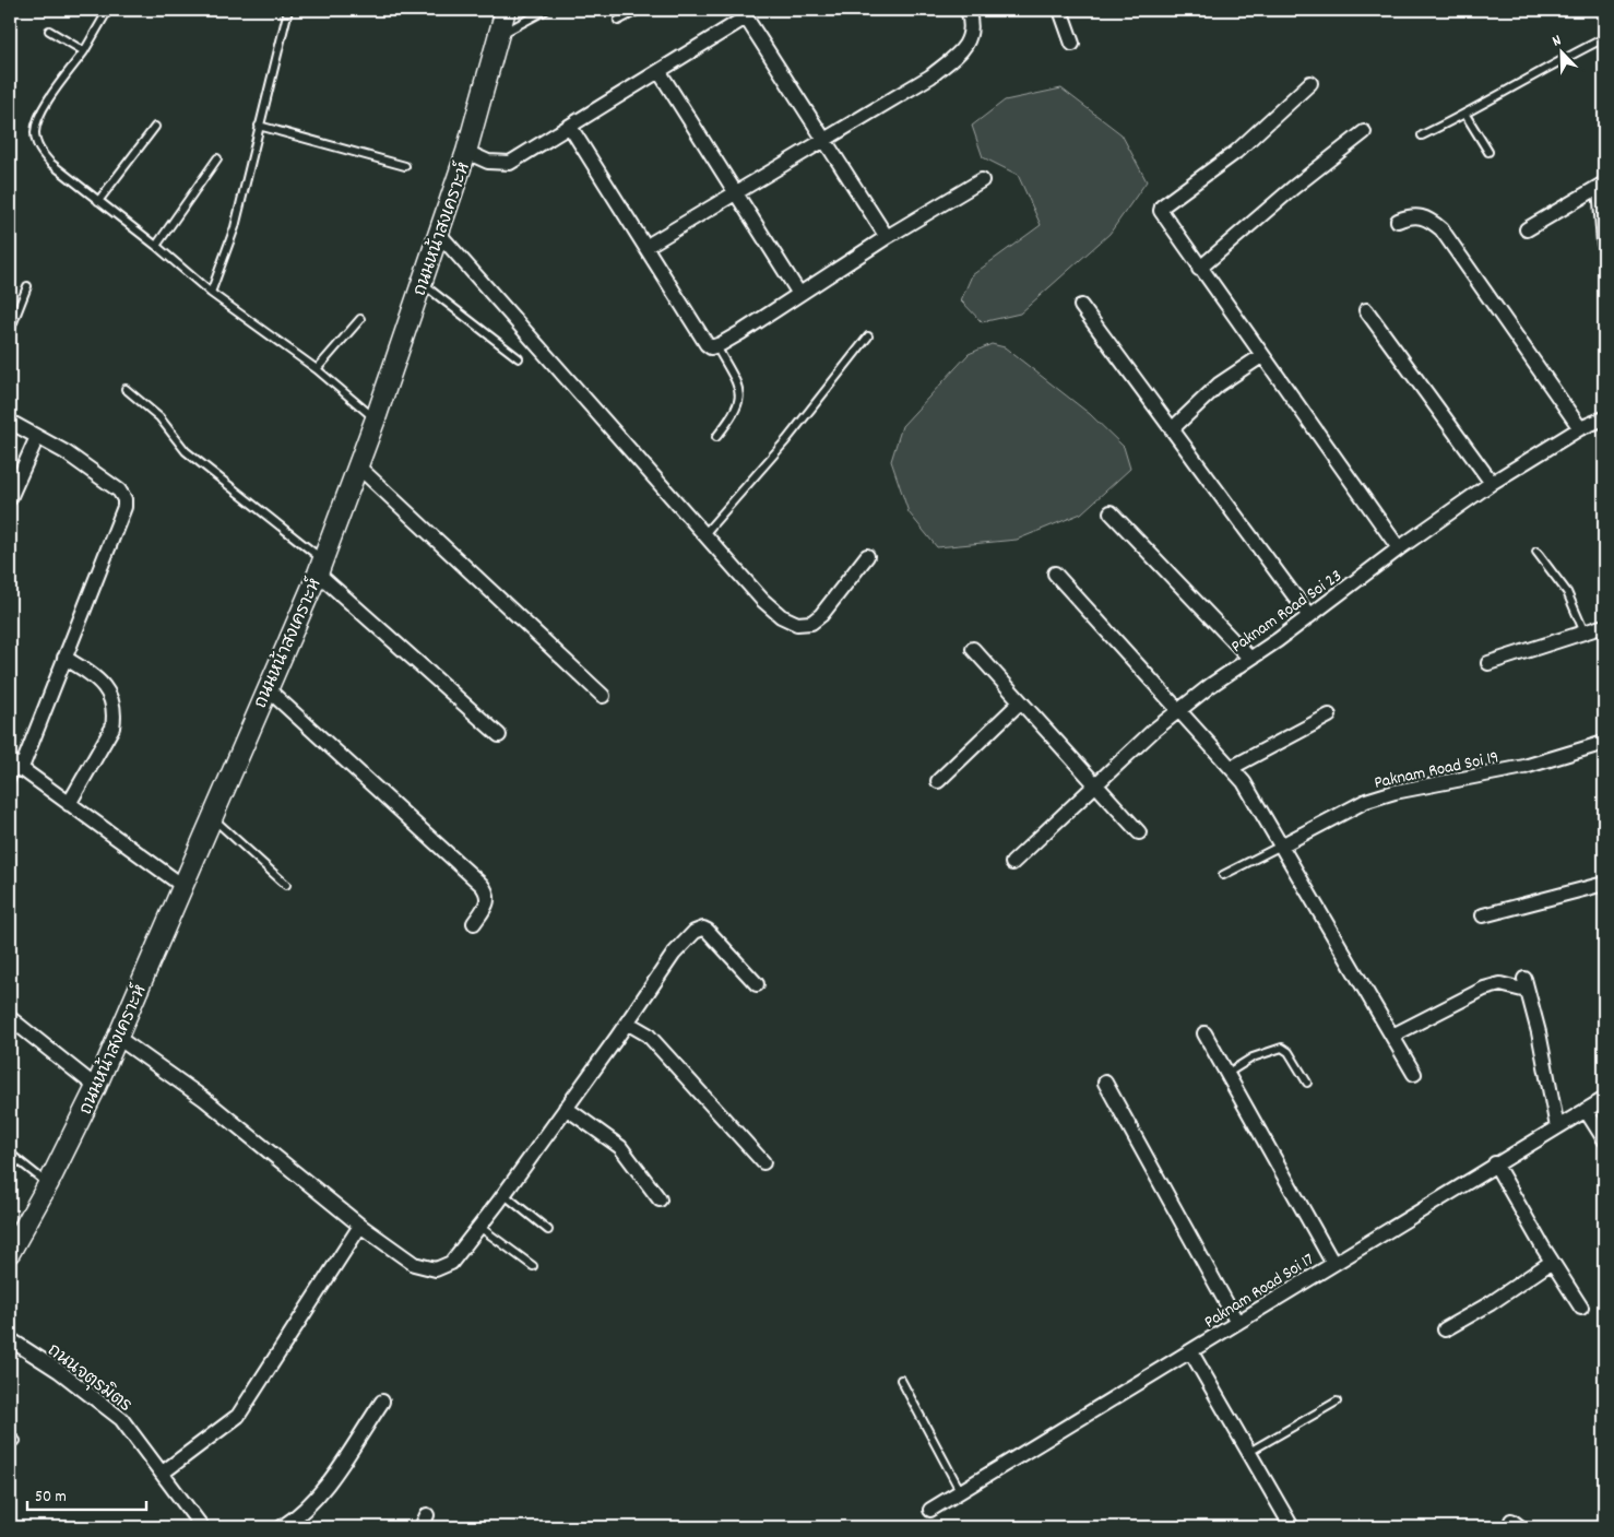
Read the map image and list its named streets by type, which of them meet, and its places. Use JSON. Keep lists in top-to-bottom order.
{
  "streets": {
    "main road": ["ถนนหน้าสงเคราะห์"],
    "street": [
      "Paknam Road Soi 23",
      "Paknam Road Soi 19",
      "Paknam Road Soi 17",
      "ถนนจตุรมิตร"
    ]
  },
  "scale_bar": "50 m",
  "north": "top left"
}
